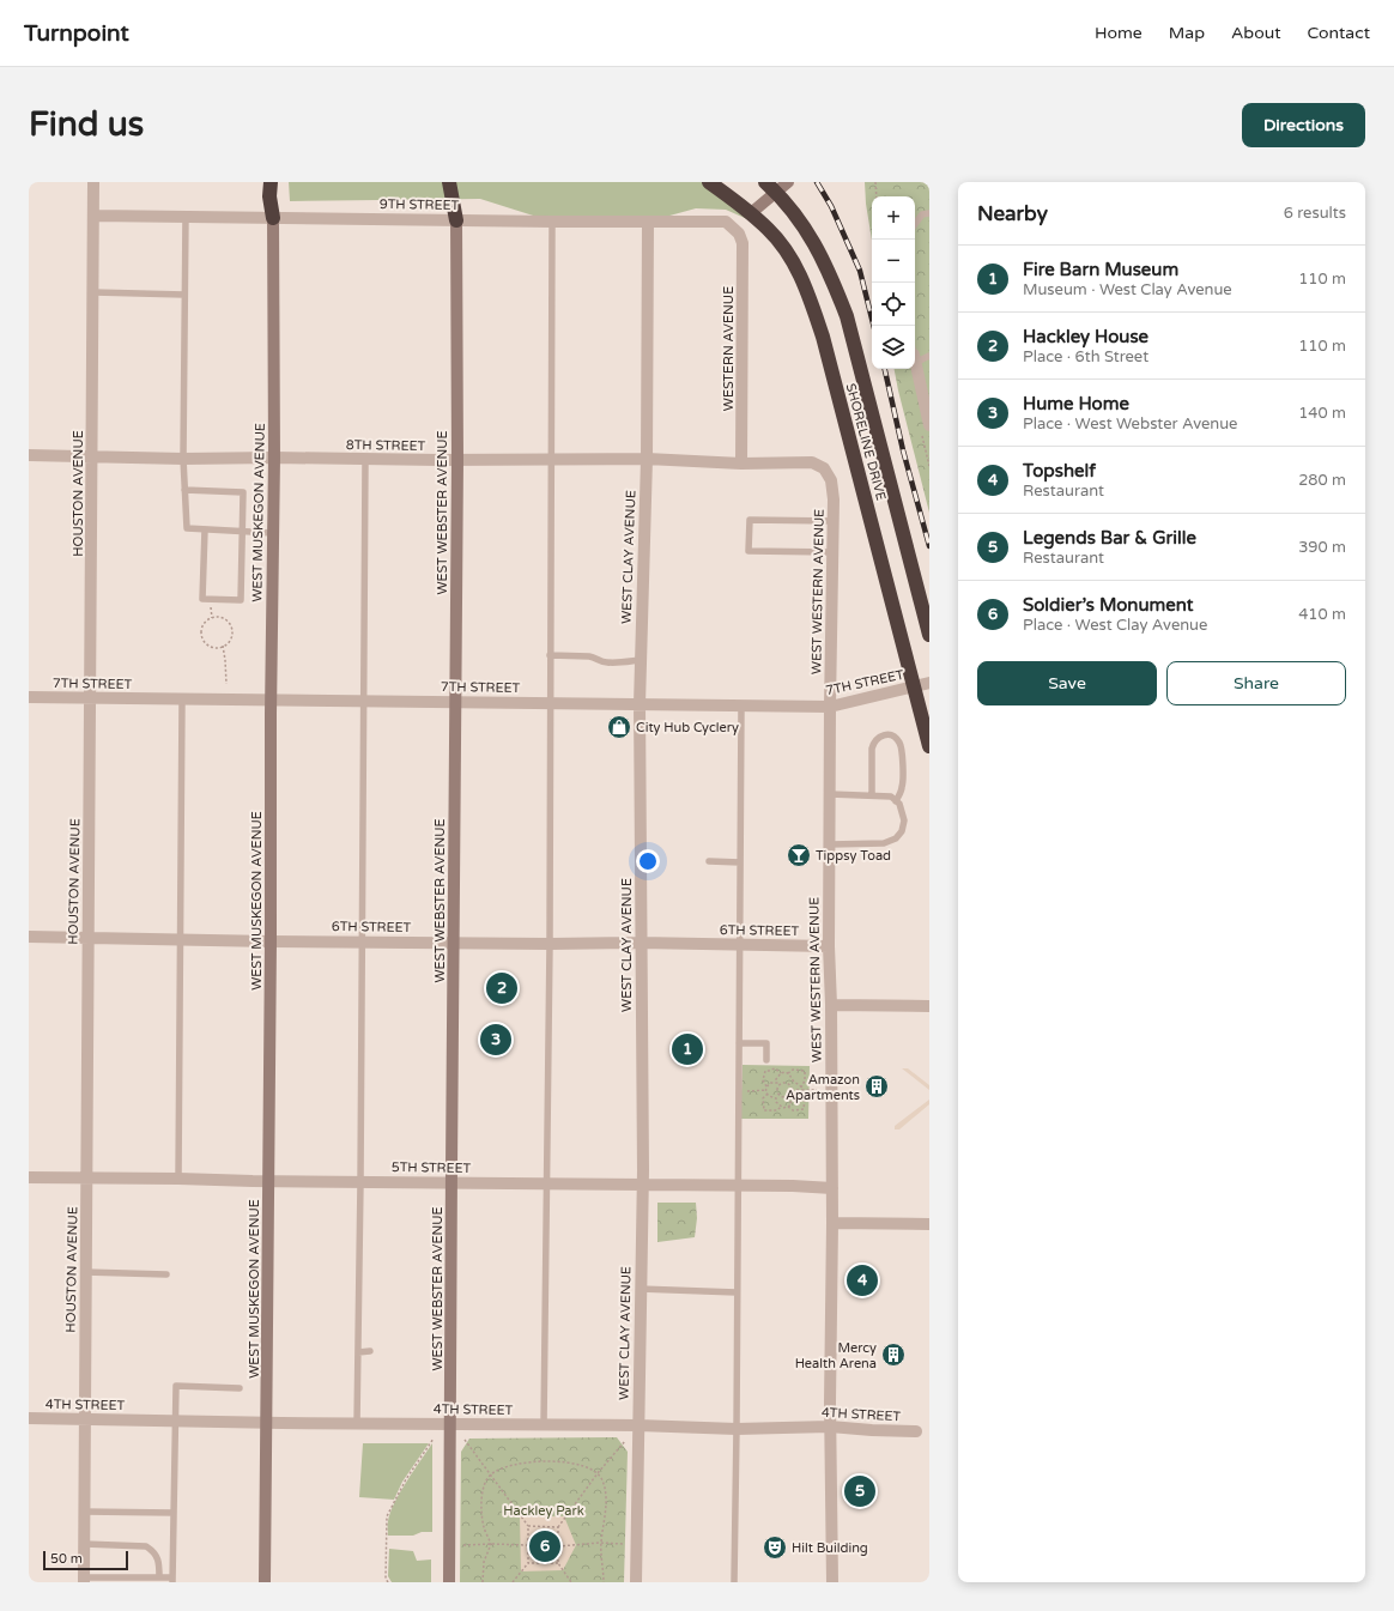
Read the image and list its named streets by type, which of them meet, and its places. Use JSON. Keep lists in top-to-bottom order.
{
  "streets": {
    "highway": ["SHORELINE DRIVE"],
    "main road": ["WEST MUSKEGON AVENUE", "WEST WEBSTER AVENUE"],
    "street": [
      "9TH STREET",
      "WESTERN AVENUE",
      "8TH STREET",
      "HOUSTON AVENUE",
      "WEST CLAY AVENUE",
      "WEST WESTERN AVENUE",
      "7TH STREET",
      "6TH STREET",
      "5TH STREET",
      "4TH STREET"
    ]
  },
  "crossings": [
    ["9TH STREET", "WESTERN AVENUE"],
    ["9TH STREET", "HOUSTON AVENUE"],
    ["9TH STREET", "WEST MUSKEGON AVENUE"],
    ["9TH STREET", "WEST WEBSTER AVENUE"],
    ["9TH STREET", "WEST CLAY AVENUE"],
    ["WESTERN AVENUE", "8TH STREET"],
    ["WESTERN AVENUE", "WEST WESTERN AVENUE"],
    ["SHORELINE DRIVE", "7TH STREET"],
    ["8TH STREET", "HOUSTON AVENUE"],
    ["8TH STREET", "WEST MUSKEGON AVENUE"],
    ["8TH STREET", "WEST WEBSTER AVENUE"],
    ["8TH STREET", "WEST CLAY AVENUE"],
    ["8TH STREET", "WEST WESTERN AVENUE"],
    ["HOUSTON AVENUE", "7TH STREET"],
    ["HOUSTON AVENUE", "6TH STREET"],
    ["HOUSTON AVENUE", "5TH STREET"],
    ["HOUSTON AVENUE", "4TH STREET"],
    ["WEST MUSKEGON AVENUE", "7TH STREET"],
    ["WEST MUSKEGON AVENUE", "6TH STREET"],
    ["WEST MUSKEGON AVENUE", "5TH STREET"],
    ["WEST MUSKEGON AVENUE", "4TH STREET"],
    ["WEST WEBSTER AVENUE", "7TH STREET"],
    ["WEST WEBSTER AVENUE", "6TH STREET"],
    ["WEST WEBSTER AVENUE", "5TH STREET"],
    ["WEST WEBSTER AVENUE", "4TH STREET"],
    ["WEST CLAY AVENUE", "7TH STREET"],
    ["WEST CLAY AVENUE", "6TH STREET"],
    ["WEST CLAY AVENUE", "5TH STREET"],
    ["WEST CLAY AVENUE", "4TH STREET"],
    ["WEST WESTERN AVENUE", "7TH STREET"],
    ["WEST WESTERN AVENUE", "6TH STREET"],
    ["WEST WESTERN AVENUE", "5TH STREET"],
    ["WEST WESTERN AVENUE", "4TH STREET"]
  ],
  "parks": ["Hackley Park"],
  "places": {
    "shop": ["City Hub Cyclery"],
    "bar": ["Tippsy Toad"],
    "building": ["Amazon Apartments", "Mercy Health Arena"],
    "theatre": ["Hilt Building"]
  },
  "scale_bar": "50 m",
  "page": {
    "header": "Turnpoint",
    "nav": [
      "Home",
      "Map",
      "About",
      "Contact"
    ],
    "buttons": [
      "Directions",
      ["Save", "Share"]
    ],
    "title": "Find us",
    "heading": ["Nearby", "6 results"],
    "map_buttons": ["+", "−"],
    "list": [
      {
        "mark": "1",
        "name": "Fire Barn Museum",
        "note": "Museum · West Clay Avenue",
        "value": "110 m"
      },
      {
        "mark": "2",
        "name": "Hackley House",
        "note": "Place · 6th Street",
        "value": "110 m"
      },
      {
        "mark": "3",
        "name": "Hume Home",
        "note": "Place · West Webster Avenue",
        "value": "140 m"
      },
      {
        "mark": "4",
        "name": "Topshelf",
        "note": "Restaurant",
        "value": "280 m"
      },
      {
        "mark": "5",
        "name": "Legends Bar & Grille",
        "note": "Restaurant",
        "value": "390 m"
      },
      {
        "mark": "6",
        "name": "Soldier’s Monument",
        "note": "Place · West Clay Avenue",
        "value": "410 m"
      }
    ],
    "pins": [
      "2",
      "3",
      "1",
      "4",
      "5",
      "6"
    ],
    "scale": "50 m"
  }
}
